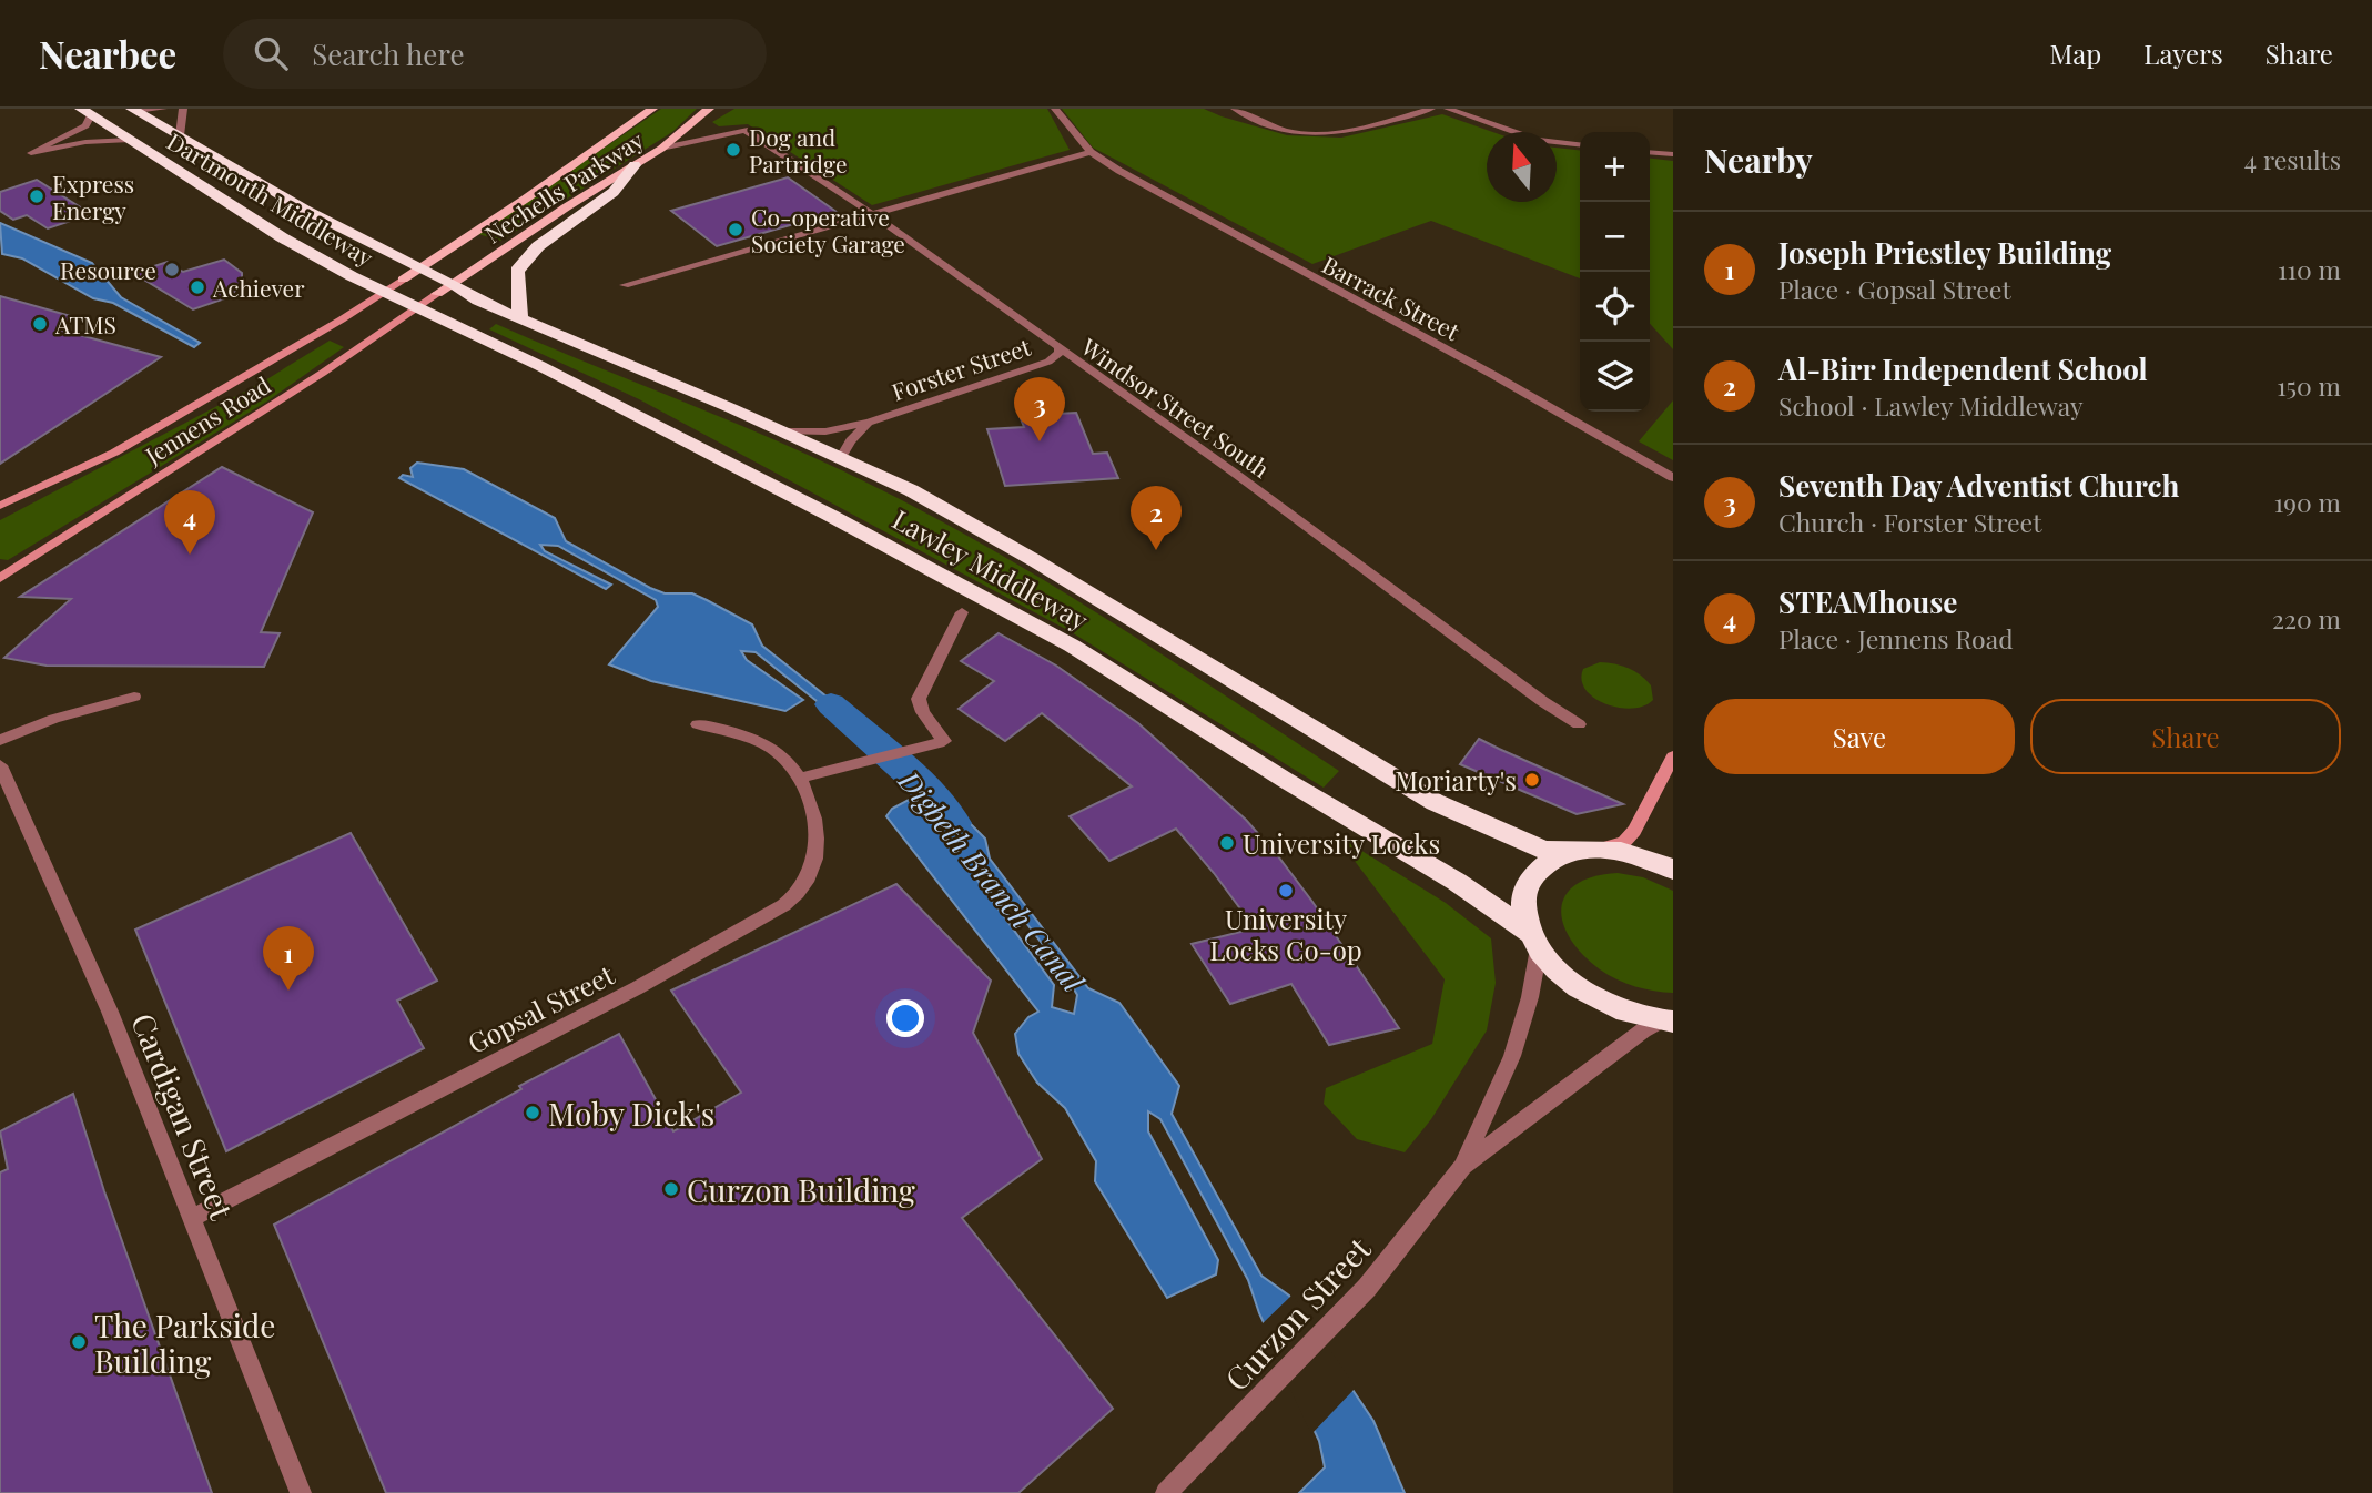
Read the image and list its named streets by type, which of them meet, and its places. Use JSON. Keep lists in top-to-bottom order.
{
  "streets": {
    "highway": ["Dartmouth Middleway", "Lawley Middleway"],
    "main road": ["Nechells Parkway", "Jennens Road"],
    "street": [
      "Barrack Street",
      "Forster Street",
      "Windsor Street South",
      "Gopsal Street",
      "Cardigan Street",
      "Curzon Street"
    ]
  },
  "crossings": [
    ["Nechells Parkway", "Dartmouth Middleway"],
    ["Nechells Parkway", "Windsor Street South"],
    ["Nechells Parkway", "Jennens Road"],
    ["Nechells Parkway", "Lawley Middleway"],
    ["Dartmouth Middleway", "Jennens Road"],
    ["Dartmouth Middleway", "Lawley Middleway"],
    ["Forster Street", "Windsor Street South"],
    ["Forster Street", "Lawley Middleway"],
    ["Jennens Road", "Lawley Middleway"],
    ["Lawley Middleway", "Curzon Street"],
    ["Gopsal Street", "Cardigan Street"]
  ],
  "water": ["Digbeth Branch Canal"],
  "places": [
    "Dog and Partridge",
    "Express Energy",
    "Co-operative Society Garage",
    "Resource",
    "Achiever",
    "ATMS",
    "Moriarty's",
    "University Locks",
    "University Locks Co-op",
    "Moby Dick's",
    "Curzon Building",
    "The Parkside Building"
  ],
  "north": "top",
  "page": {
    "header": "Nearbee",
    "search": "Search here",
    "nav": ["Map", "Layers", "Share"],
    "heading": ["Nearby", "4 results"],
    "map_buttons": ["+", "−"],
    "list": [
      {
        "mark": "1",
        "name": "Joseph Priestley Building",
        "note": "Place · Gopsal Street",
        "value": "110 m"
      },
      {
        "mark": "2",
        "name": "Al-Birr Independent School",
        "note": "School · Lawley Middleway",
        "value": "150 m"
      },
      {
        "mark": "3",
        "name": "Seventh Day Adventist Church",
        "note": "Church · Forster Street",
        "value": "190 m"
      },
      {
        "mark": "4",
        "name": "STEAMhouse",
        "note": "Place · Jennens Road",
        "value": "220 m"
      }
    ],
    "pins": [
      "3",
      "2",
      "4",
      "1"
    ],
    "buttons": ["Save", "Share"]
  }
}
